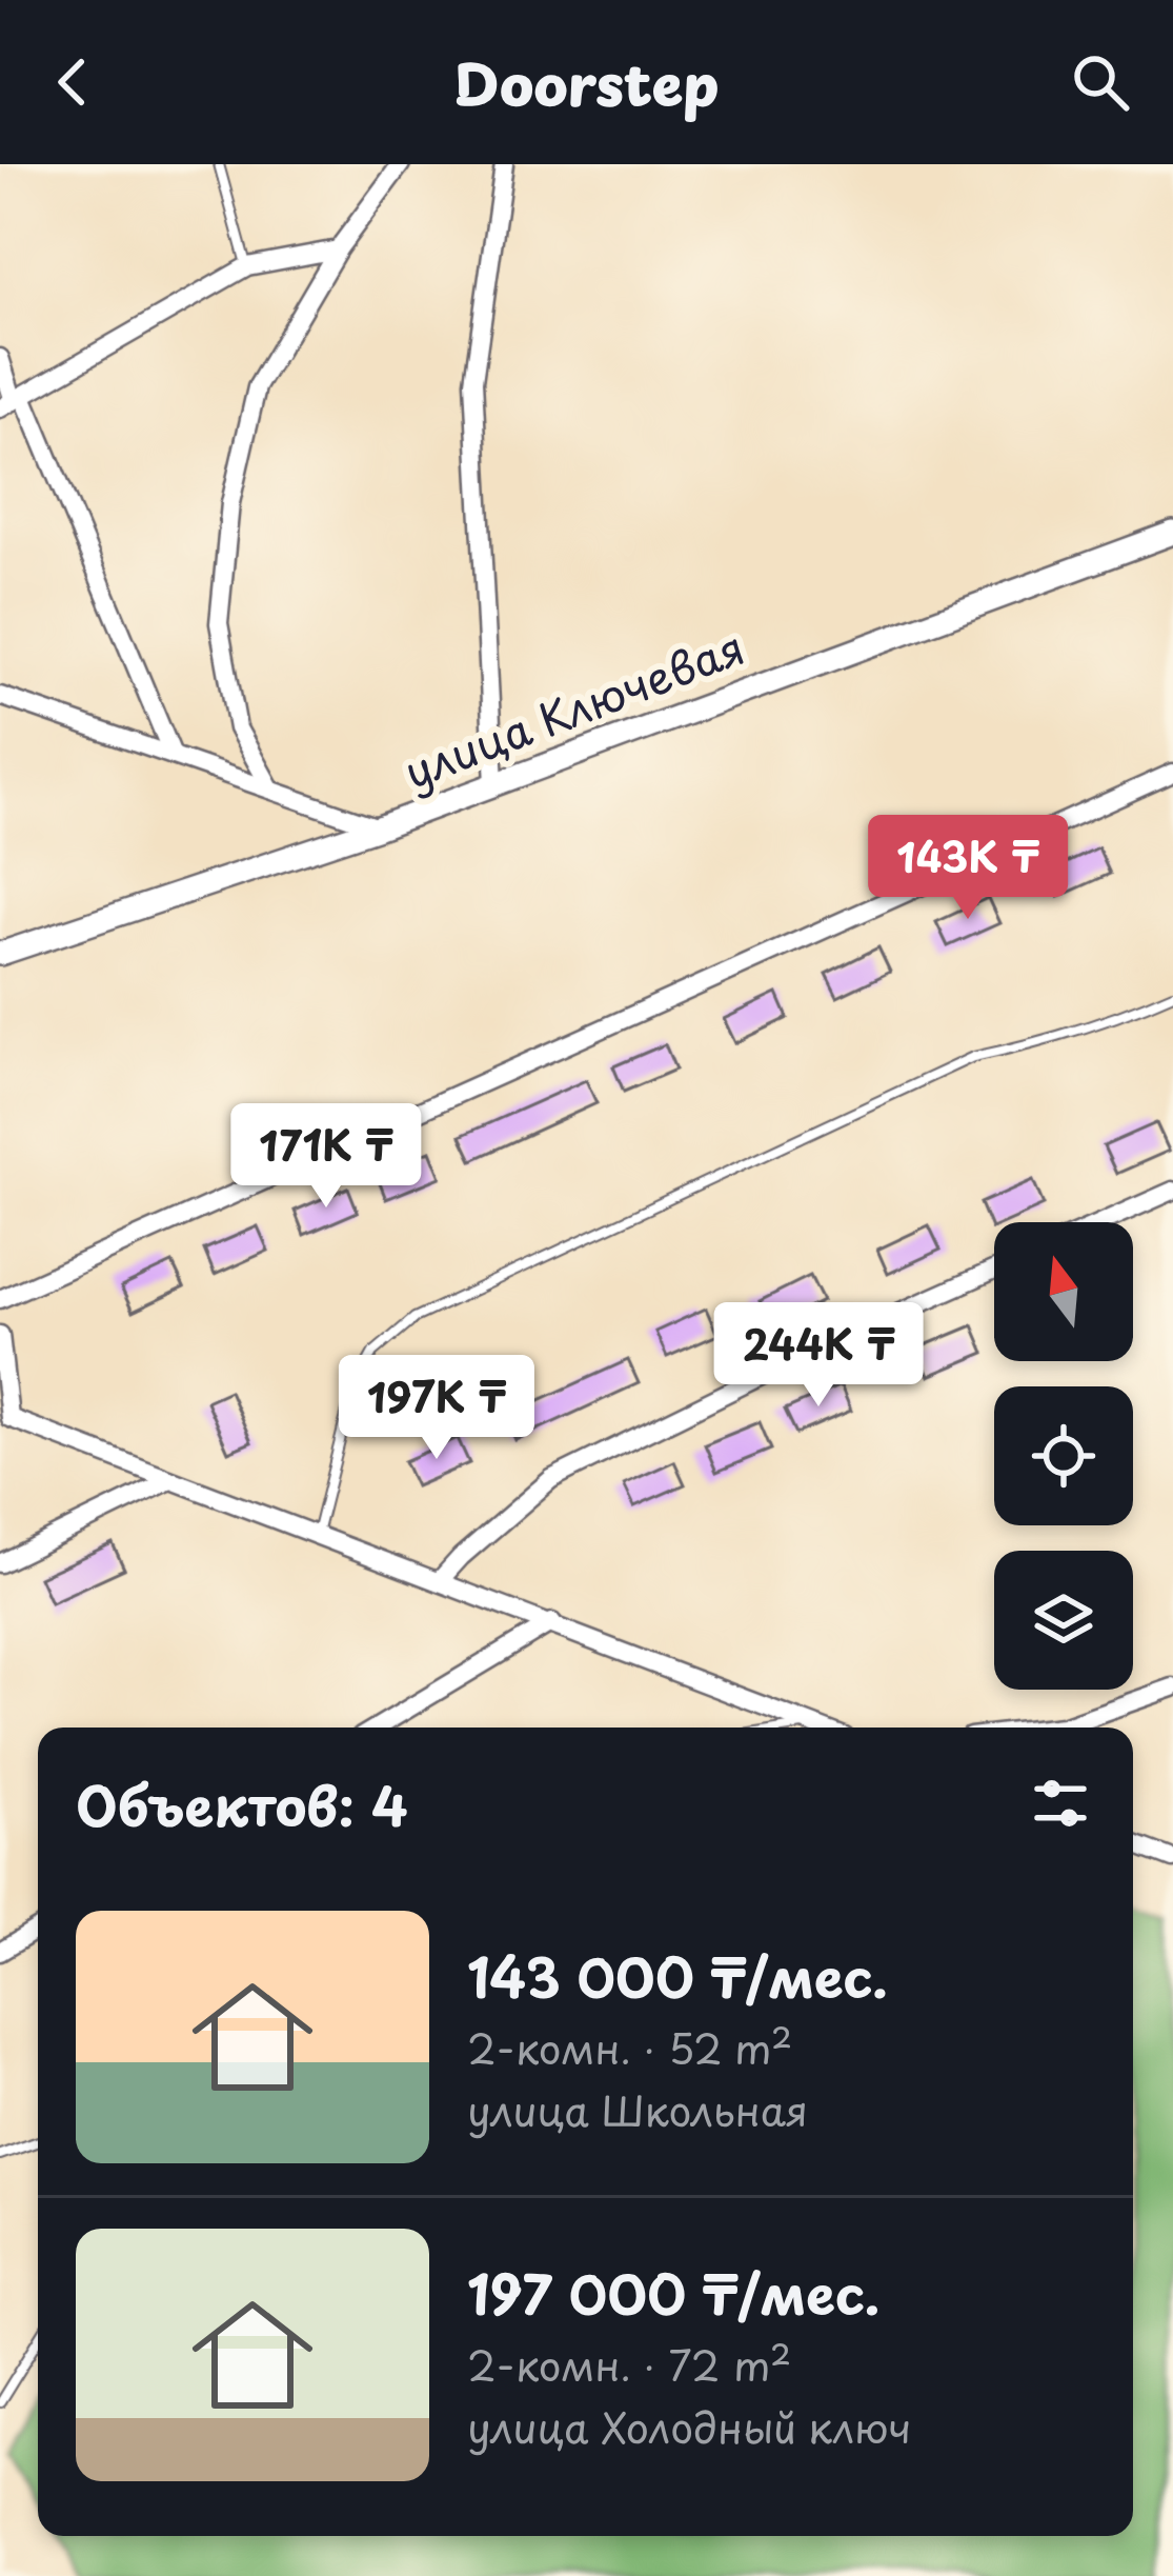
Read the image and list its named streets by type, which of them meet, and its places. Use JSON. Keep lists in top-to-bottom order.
{
  "streets": {
    "street": ["улица Ключевая"]
  },
  "north": "top",
  "page": {
    "header": "Doorstep",
    "price": [
      "143K ₸",
      "171K ₸",
      "244K ₸",
      "197K ₸"
    ],
    "heading": "Объектов: 4",
    "list": [
      {
        "name": "143 000 ₸/мес.",
        "note": "2-комн. · 52 m² · улица Школьная"
      },
      {
        "name": "197 000 ₸/мес.",
        "note": "2-комн. · 72 m² · улица Холодный ключ"
      }
    ]
  }
}
